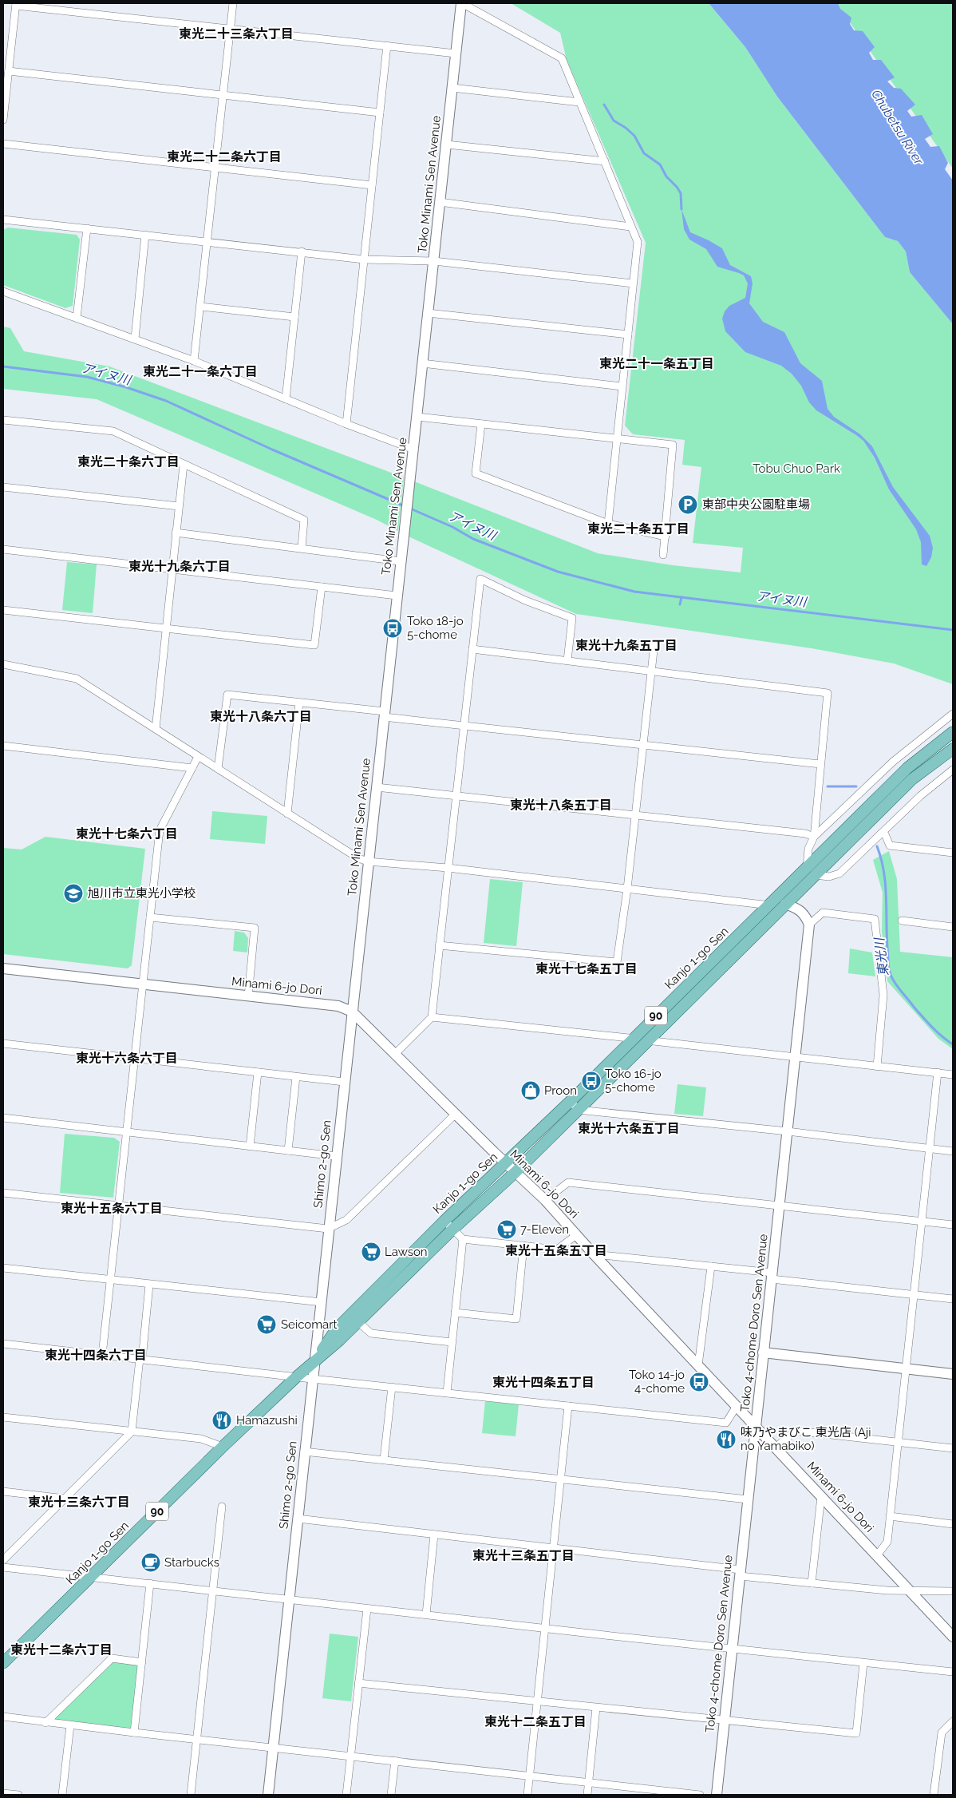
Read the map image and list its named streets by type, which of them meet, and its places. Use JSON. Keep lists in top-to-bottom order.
{
  "streets": {
    "main road": ["Kanjo 1-go Sen", "90"],
    "street": [
      "Toko Minami Sen Avenue",
      "Minami 6-jo Dori",
      "Shimo 2-go Sen",
      "Toko 4-chome Doro Sen Avenue"
    ]
  },
  "crossings": [
    ["Toko Minami Sen Avenue", "Minami 6-jo Dori"],
    ["Toko Minami Sen Avenue", "Shimo 2-go Sen"],
    ["Kanjo 1-go Sen", "Minami 6-jo Dori"],
    ["Kanjo 1-go Sen", "Shimo 2-go Sen"],
    ["Minami 6-jo Dori", "Shimo 2-go Sen"],
    ["Minami 6-jo Dori", "Toko 4-chome Doro Sen Avenue"]
  ],
  "districts": [
    "東光二十三条六丁目",
    "東光二十二条六丁目",
    "東光二十一条五丁目",
    "東光二十一条六丁目",
    "東光二十条六丁目",
    "東光二十条五丁目",
    "東光十九条六丁目",
    "東光十九条五丁目",
    "東光十八条六丁目",
    "東光十八条五丁目",
    "東光十七条六丁目",
    "東光十七条五丁目",
    "東光十六条六丁目",
    "東光十六条五丁目",
    "東光十五条六丁目",
    "東光十五条五丁目",
    "東光十四条六丁目",
    "東光十四条五丁目",
    "東光十三条六丁目",
    "東光十三条五丁目",
    "東光十二条六丁目",
    "東光十二条五丁目"
  ],
  "water": ["Chubetsu River", "アイヌ川", "東光川"],
  "parks": ["Tobu Chuo Park"],
  "places": {
    "parking": ["東部中央公園駐車場"],
    "bus stop": ["Toko 18-jo 5-chome", "Toko 16-jo 5-chome", "Toko 14-jo 4-chome"],
    "school or university": ["旭川市立東光小学校"],
    "shop": ["Proon"],
    "supermarket": ["7-Eleven", "Lawson", "Seicomart"],
    "restaurant": ["Hamazushi", "味乃やまびこ 東光店 (Aji no Yamabiko)"],
    "cafe": ["Starbucks"]
  }
}
